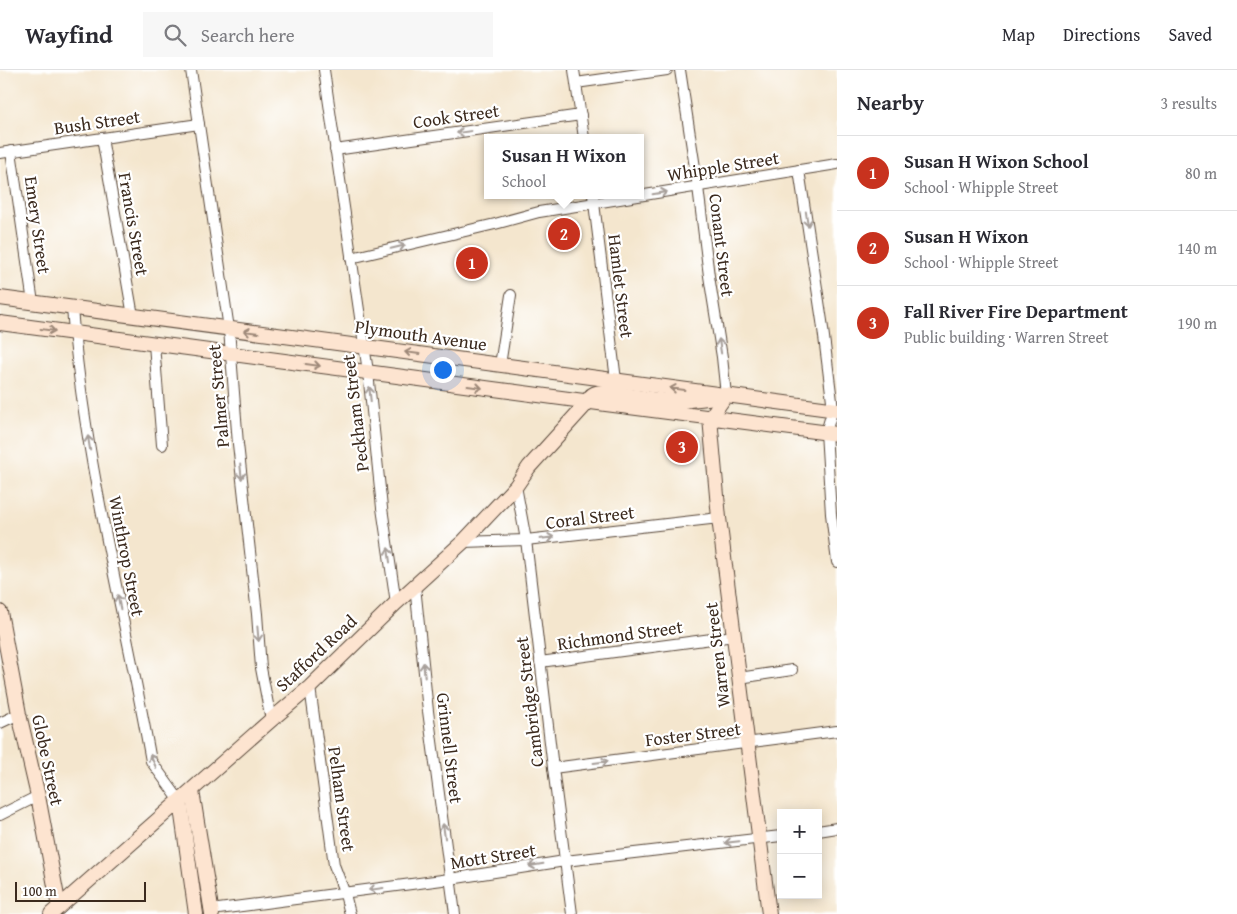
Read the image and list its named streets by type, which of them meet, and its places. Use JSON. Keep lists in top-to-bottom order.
{
  "streets": {
    "main road": [
      "Plymouth Avenue",
      "Stafford Road",
      "Warren Street",
      "Globe Street"
    ],
    "street": [
      "Cook Street",
      "Bush Street",
      "Whipple Street",
      "Francis Street",
      "Emery Street",
      "Conant Street",
      "Hamlet Street",
      "Palmer Street",
      "Peckham Street",
      "Coral Street",
      "Winthrop Street",
      "Richmond Street",
      "Cambridge Street",
      "Foster Street",
      "Grinnell Street",
      "Pelham Street",
      "Mott Street"
    ]
  },
  "crossings": [
    ["Cook Street", "Peckham Street"],
    ["Bush Street", "Francis Street"],
    ["Bush Street", "Emery Street"],
    ["Bush Street", "Palmer Street"],
    ["Whipple Street", "Conant Street"],
    ["Whipple Street", "Hamlet Street"],
    ["Whipple Street", "Peckham Street"],
    ["Francis Street", "Plymouth Avenue"],
    ["Emery Street", "Plymouth Avenue"],
    ["Conant Street", "Plymouth Avenue"],
    ["Hamlet Street", "Plymouth Avenue"],
    ["Plymouth Avenue", "Palmer Street"],
    ["Plymouth Avenue", "Peckham Street"],
    ["Plymouth Avenue", "Winthrop Street"],
    ["Palmer Street", "Stafford Road"],
    ["Peckham Street", "Stafford Road"],
    ["Coral Street", "Stafford Road"],
    ["Coral Street", "Warren Street"],
    ["Coral Street", "Cambridge Street"],
    ["Winthrop Street", "Stafford Road"],
    ["Richmond Street", "Warren Street"],
    ["Richmond Street", "Cambridge Street"],
    ["Stafford Road", "Cambridge Street"],
    ["Stafford Road", "Grinnell Street"],
    ["Stafford Road", "Globe Street"],
    ["Stafford Road", "Pelham Street"],
    ["Warren Street", "Foster Street"],
    ["Warren Street", "Mott Street"],
    ["Cambridge Street", "Foster Street"],
    ["Cambridge Street", "Mott Street"],
    ["Grinnell Street", "Mott Street"],
    ["Pelham Street", "Mott Street"]
  ],
  "one_way": [
    "Cook Street",
    "Whipple Street",
    "Conant Street",
    "Palmer Street",
    "Peckham Street",
    "Coral Street",
    "Winthrop Street",
    "Foster Street",
    "Grinnell Street",
    "Mott Street"
  ],
  "scale_bar": "100 m",
  "page": {
    "header": "Wayfind",
    "search": "Search here",
    "nav": ["Map", "Directions", "Saved"],
    "heading": ["Nearby", "3 results"],
    "popup": ["Susan H Wixon", "School"],
    "list": [
      {
        "mark": "1",
        "name": "Susan H Wixon School",
        "note": "School · Whipple Street",
        "value": "80 m"
      },
      {
        "mark": "2",
        "name": "Susan H Wixon",
        "note": "School · Whipple Street",
        "value": "140 m"
      },
      {
        "mark": "3",
        "name": "Fall River Fire Department",
        "note": "Public building · Warren Street",
        "value": "190 m"
      }
    ],
    "pins": ["2", "1", "3"],
    "map_buttons": ["+", "−"],
    "scale": "100 m"
  }
}
